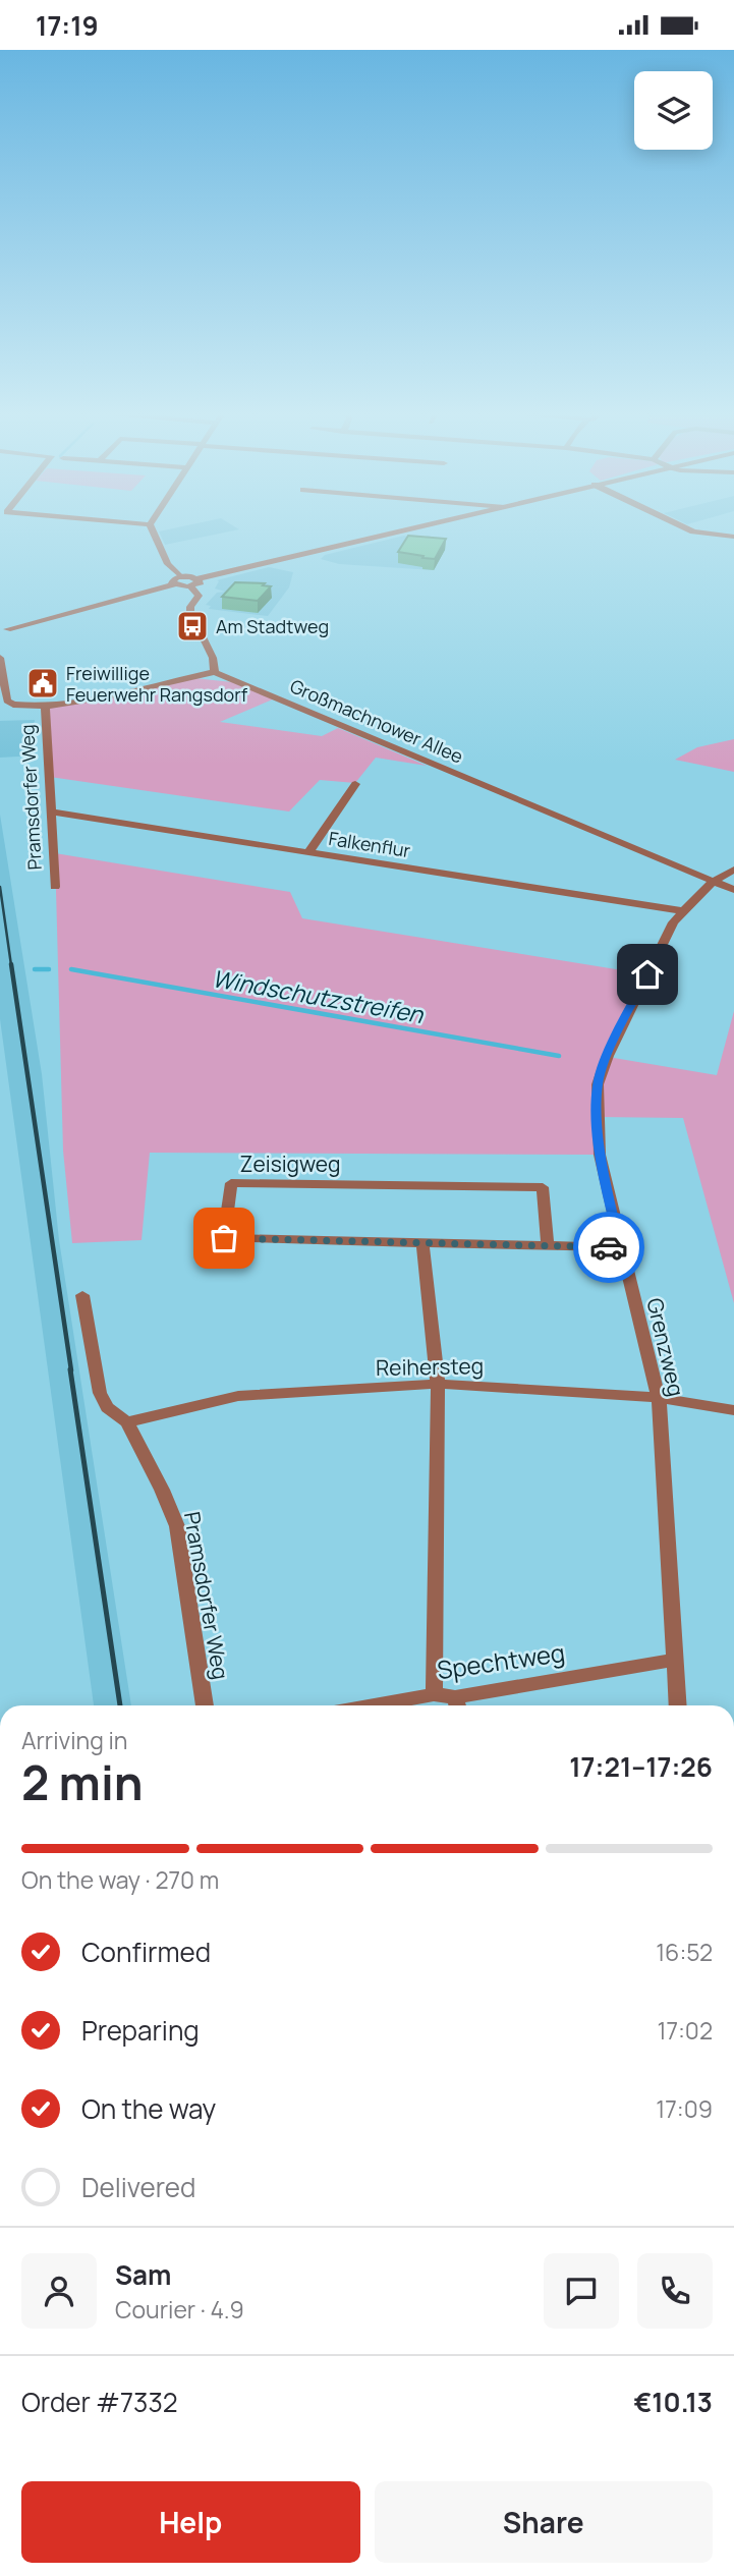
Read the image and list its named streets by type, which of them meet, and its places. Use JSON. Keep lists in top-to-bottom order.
{
  "streets": {
    "street": [
      "Großmachnower Allee",
      "Pramsdorfer Weg",
      "Falkenflur",
      "Zeisigweg",
      "Grenzweg",
      "Reihersteg",
      "Spechtweg"
    ]
  },
  "crossings": [
    ["Großmachnower Allee", "Grenzweg"],
    ["Pramsdorfer Weg", "Falkenflur"],
    ["Pramsdorfer Weg", "Reihersteg"],
    ["Falkenflur", "Grenzweg"],
    ["Zeisigweg", "Grenzweg"],
    ["Grenzweg", "Reihersteg"],
    ["Grenzweg", "Spechtweg"]
  ],
  "water": ["Windschutzstreifen"],
  "places": {
    "bus stop": ["Am Stadtweg"],
    "public building": ["Freiwillige Feuerwehr Rangsdorf"]
  },
  "page": {
    "status": "17:19",
    "heading": ["2 min", "Arriving in", "17:21–17:26"],
    "panel": [
      "Sam",
      "Courier · 4.9",
      "Order #7332",
      "€10.13"
    ],
    "bar": "On the way · 270 m",
    "list": [
      ["Confirmed", "16:52"],
      ["Preparing", "17:02"],
      ["On the way", "17:09"],
      "Delivered"
    ],
    "buttons": ["Help", "Share"]
  }
}
